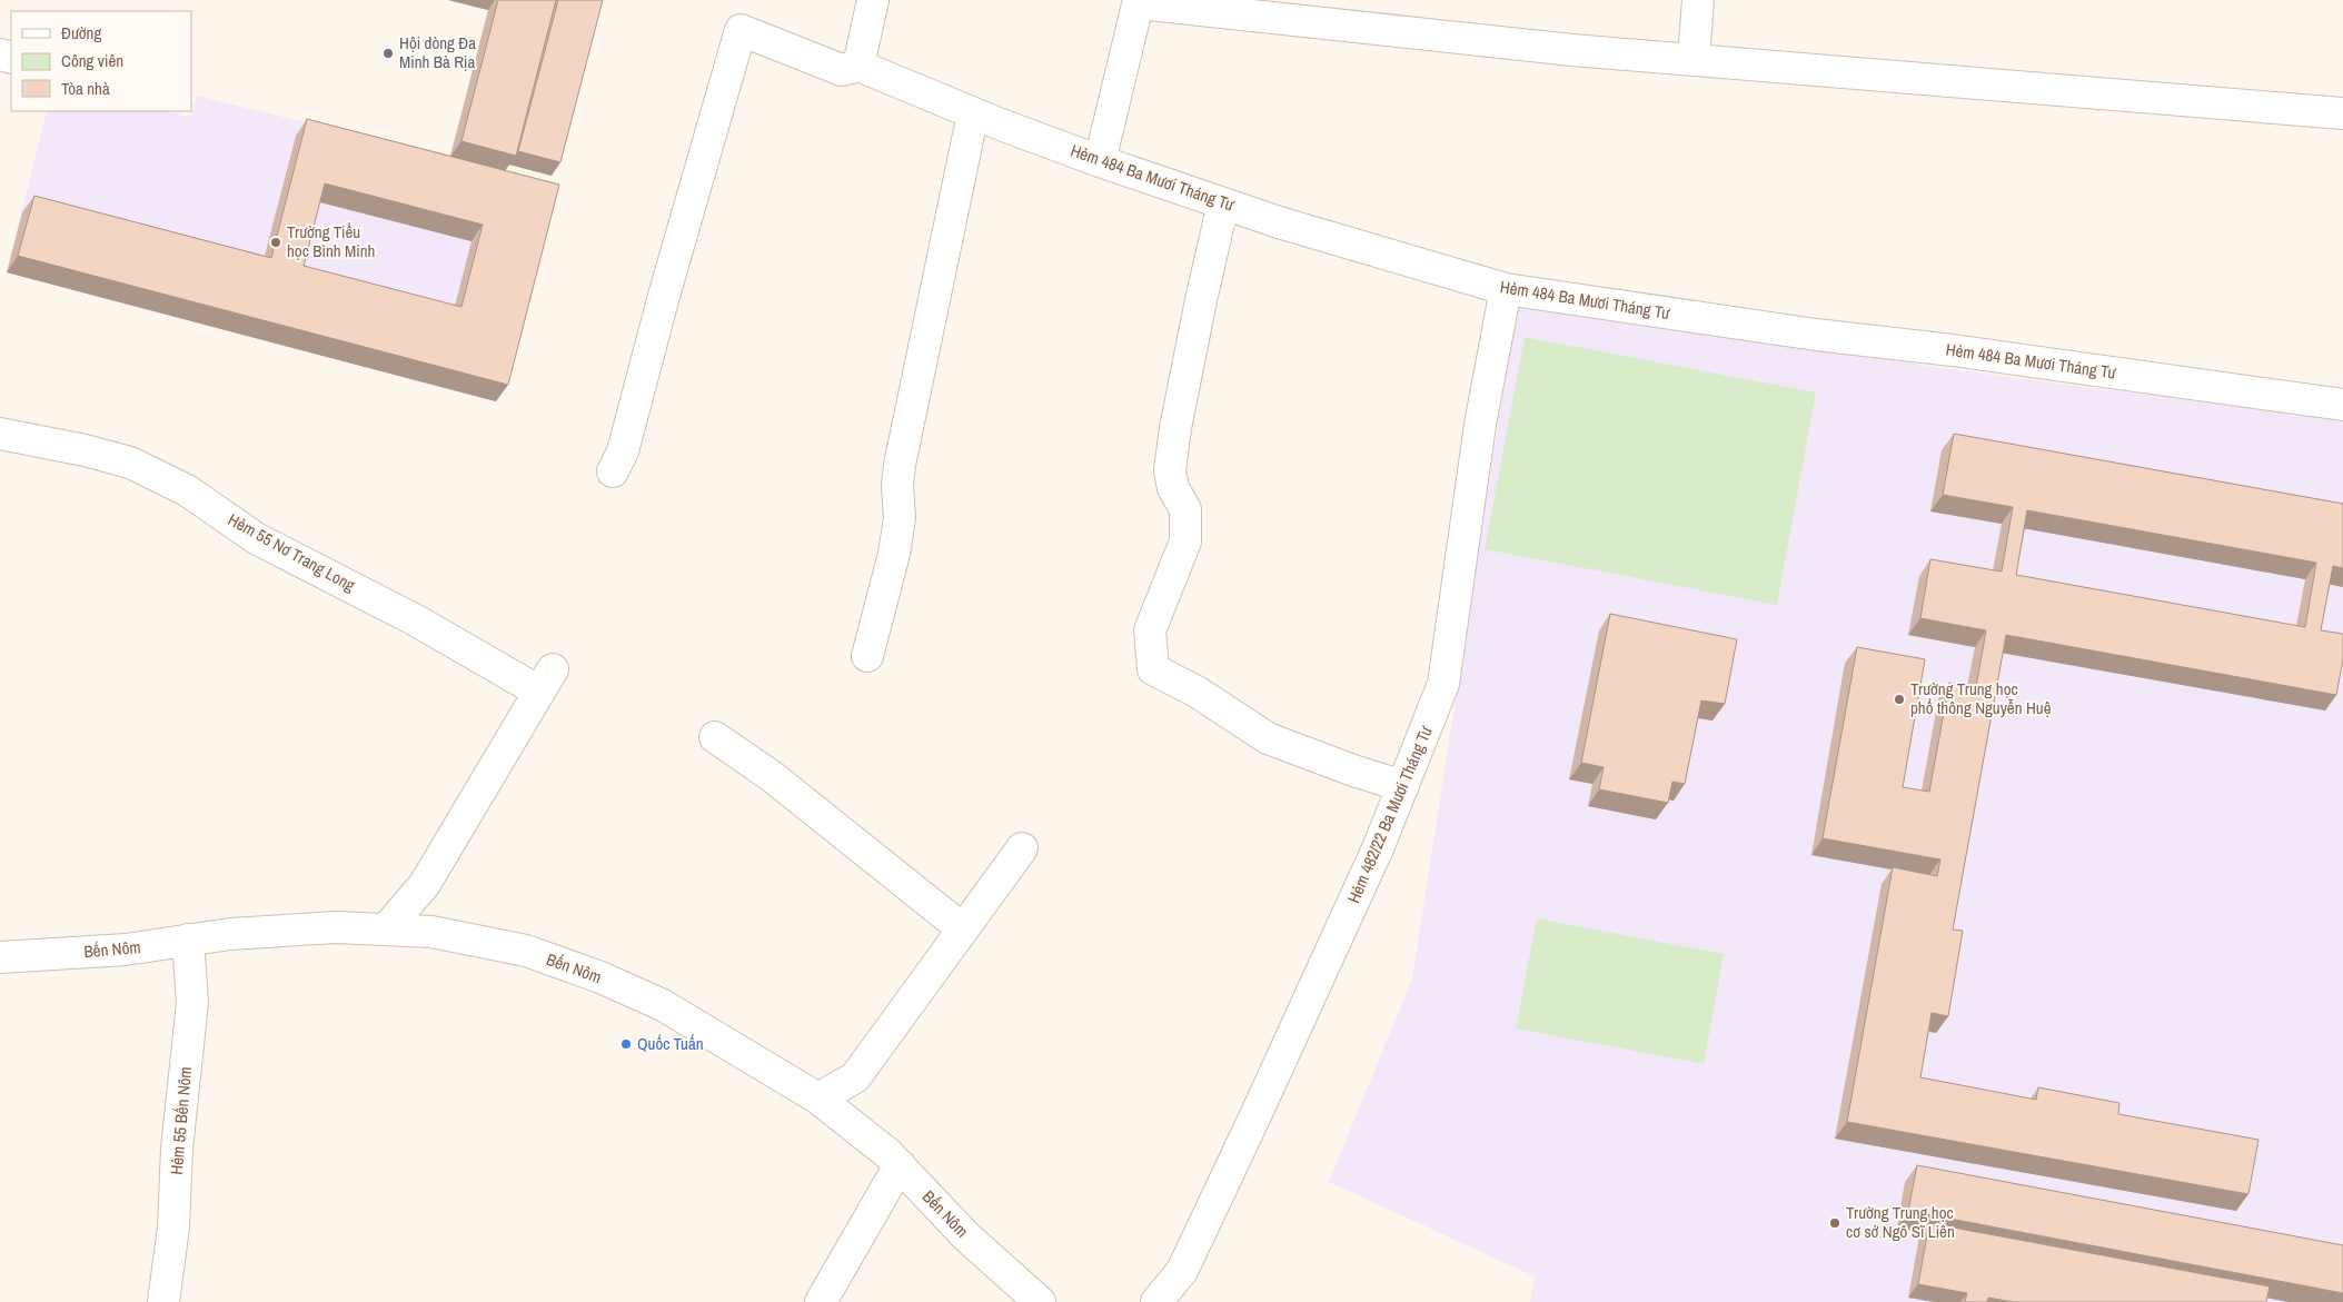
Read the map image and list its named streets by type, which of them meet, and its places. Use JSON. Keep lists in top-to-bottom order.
{
  "streets": {
    "street": [
      "Hẻm 484 Ba Mươi Tháng Tư",
      "Hẻm 55 Nơ Trang Long",
      "Hẻm 482/22 Ba Mươi Tháng Tư",
      "Bến Nôm",
      "Hẻm 55 Bến Nôm"
    ]
  },
  "crossings": [
    ["Hẻm 484 Ba Mươi Tháng Tư", "Hẻm 482/22 Ba Mươi Tháng Tư"],
    ["Hẻm 55 Nơ Trang Long", "Bến Nôm"],
    ["Bến Nôm", "Hẻm 55 Bến Nôm"]
  ],
  "places": [
    "Hội dòng Đa Minh Bà Rịa",
    "Trường Tiểu học Bình Minh",
    "Trường Trung học phổ thông Nguyễn Huệ",
    "Quốc Tuấn",
    "Trường Trung học cơ sở Ngô Sĩ Liên"
  ],
  "legend": ["Đường", "Công viên", "Tòa nhà"]
}
